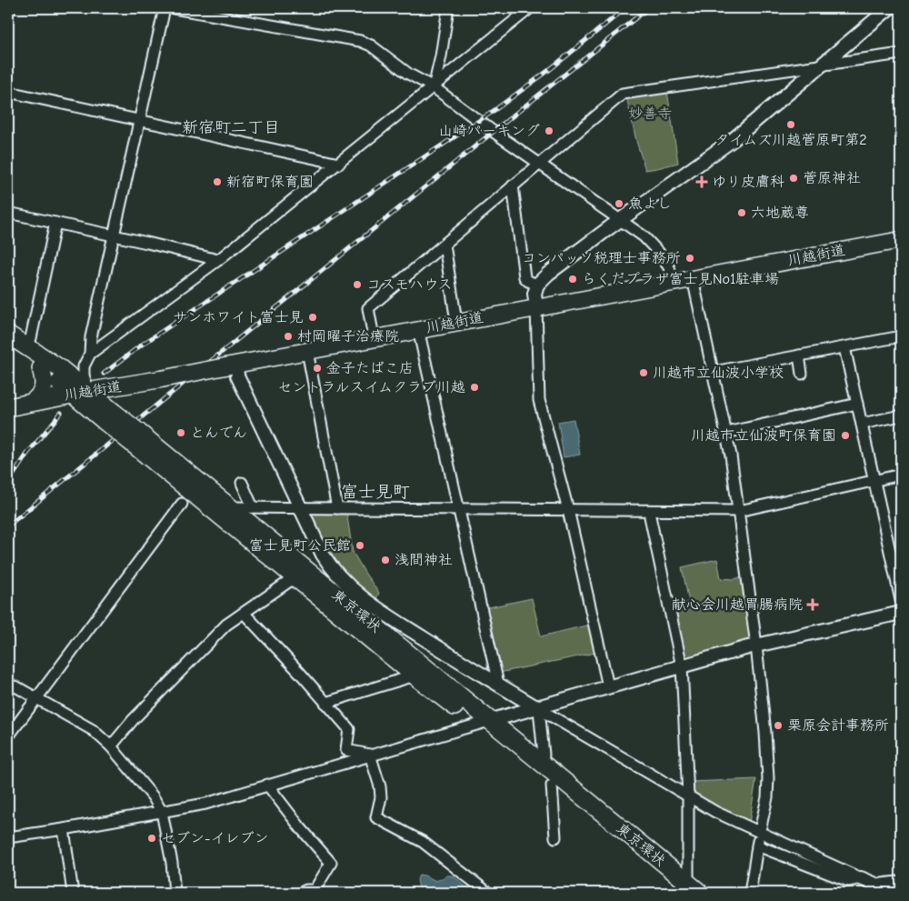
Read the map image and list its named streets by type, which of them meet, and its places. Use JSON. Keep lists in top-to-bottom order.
{
  "streets": {
    "highway": ["川越街道", "東京環状"]
  },
  "crossings": [
    ["川越街道", "東京環状"]
  ],
  "districts": ["新宿町二丁目", "富士見町"],
  "parks": ["妙善寺"],
  "places": {
    "other": [
      "タイムズ川越菅原町第2",
      "山崎パーキング",
      "菅原神社",
      "新宿町保育園",
      "魚よし",
      "六地蔵尊",
      "コンパッソ税理士事務所",
      "らくだプラザ富士見No1駐車場",
      "コスモハウス",
      "サンホワイト富士見",
      "村岡曜子治療院",
      "金子たばこ店",
      "川越市立仙波小学校",
      "セントラルスイムクラブ川越",
      "とんでん",
      "川越市立仙波町保育園",
      "富士見町公民館",
      "浅間神社",
      "栗原会計事務所",
      "セブン-イレブン"
    ],
    "health": ["ゆり皮膚科", "献心会川越胃腸病院"]
  }
}
